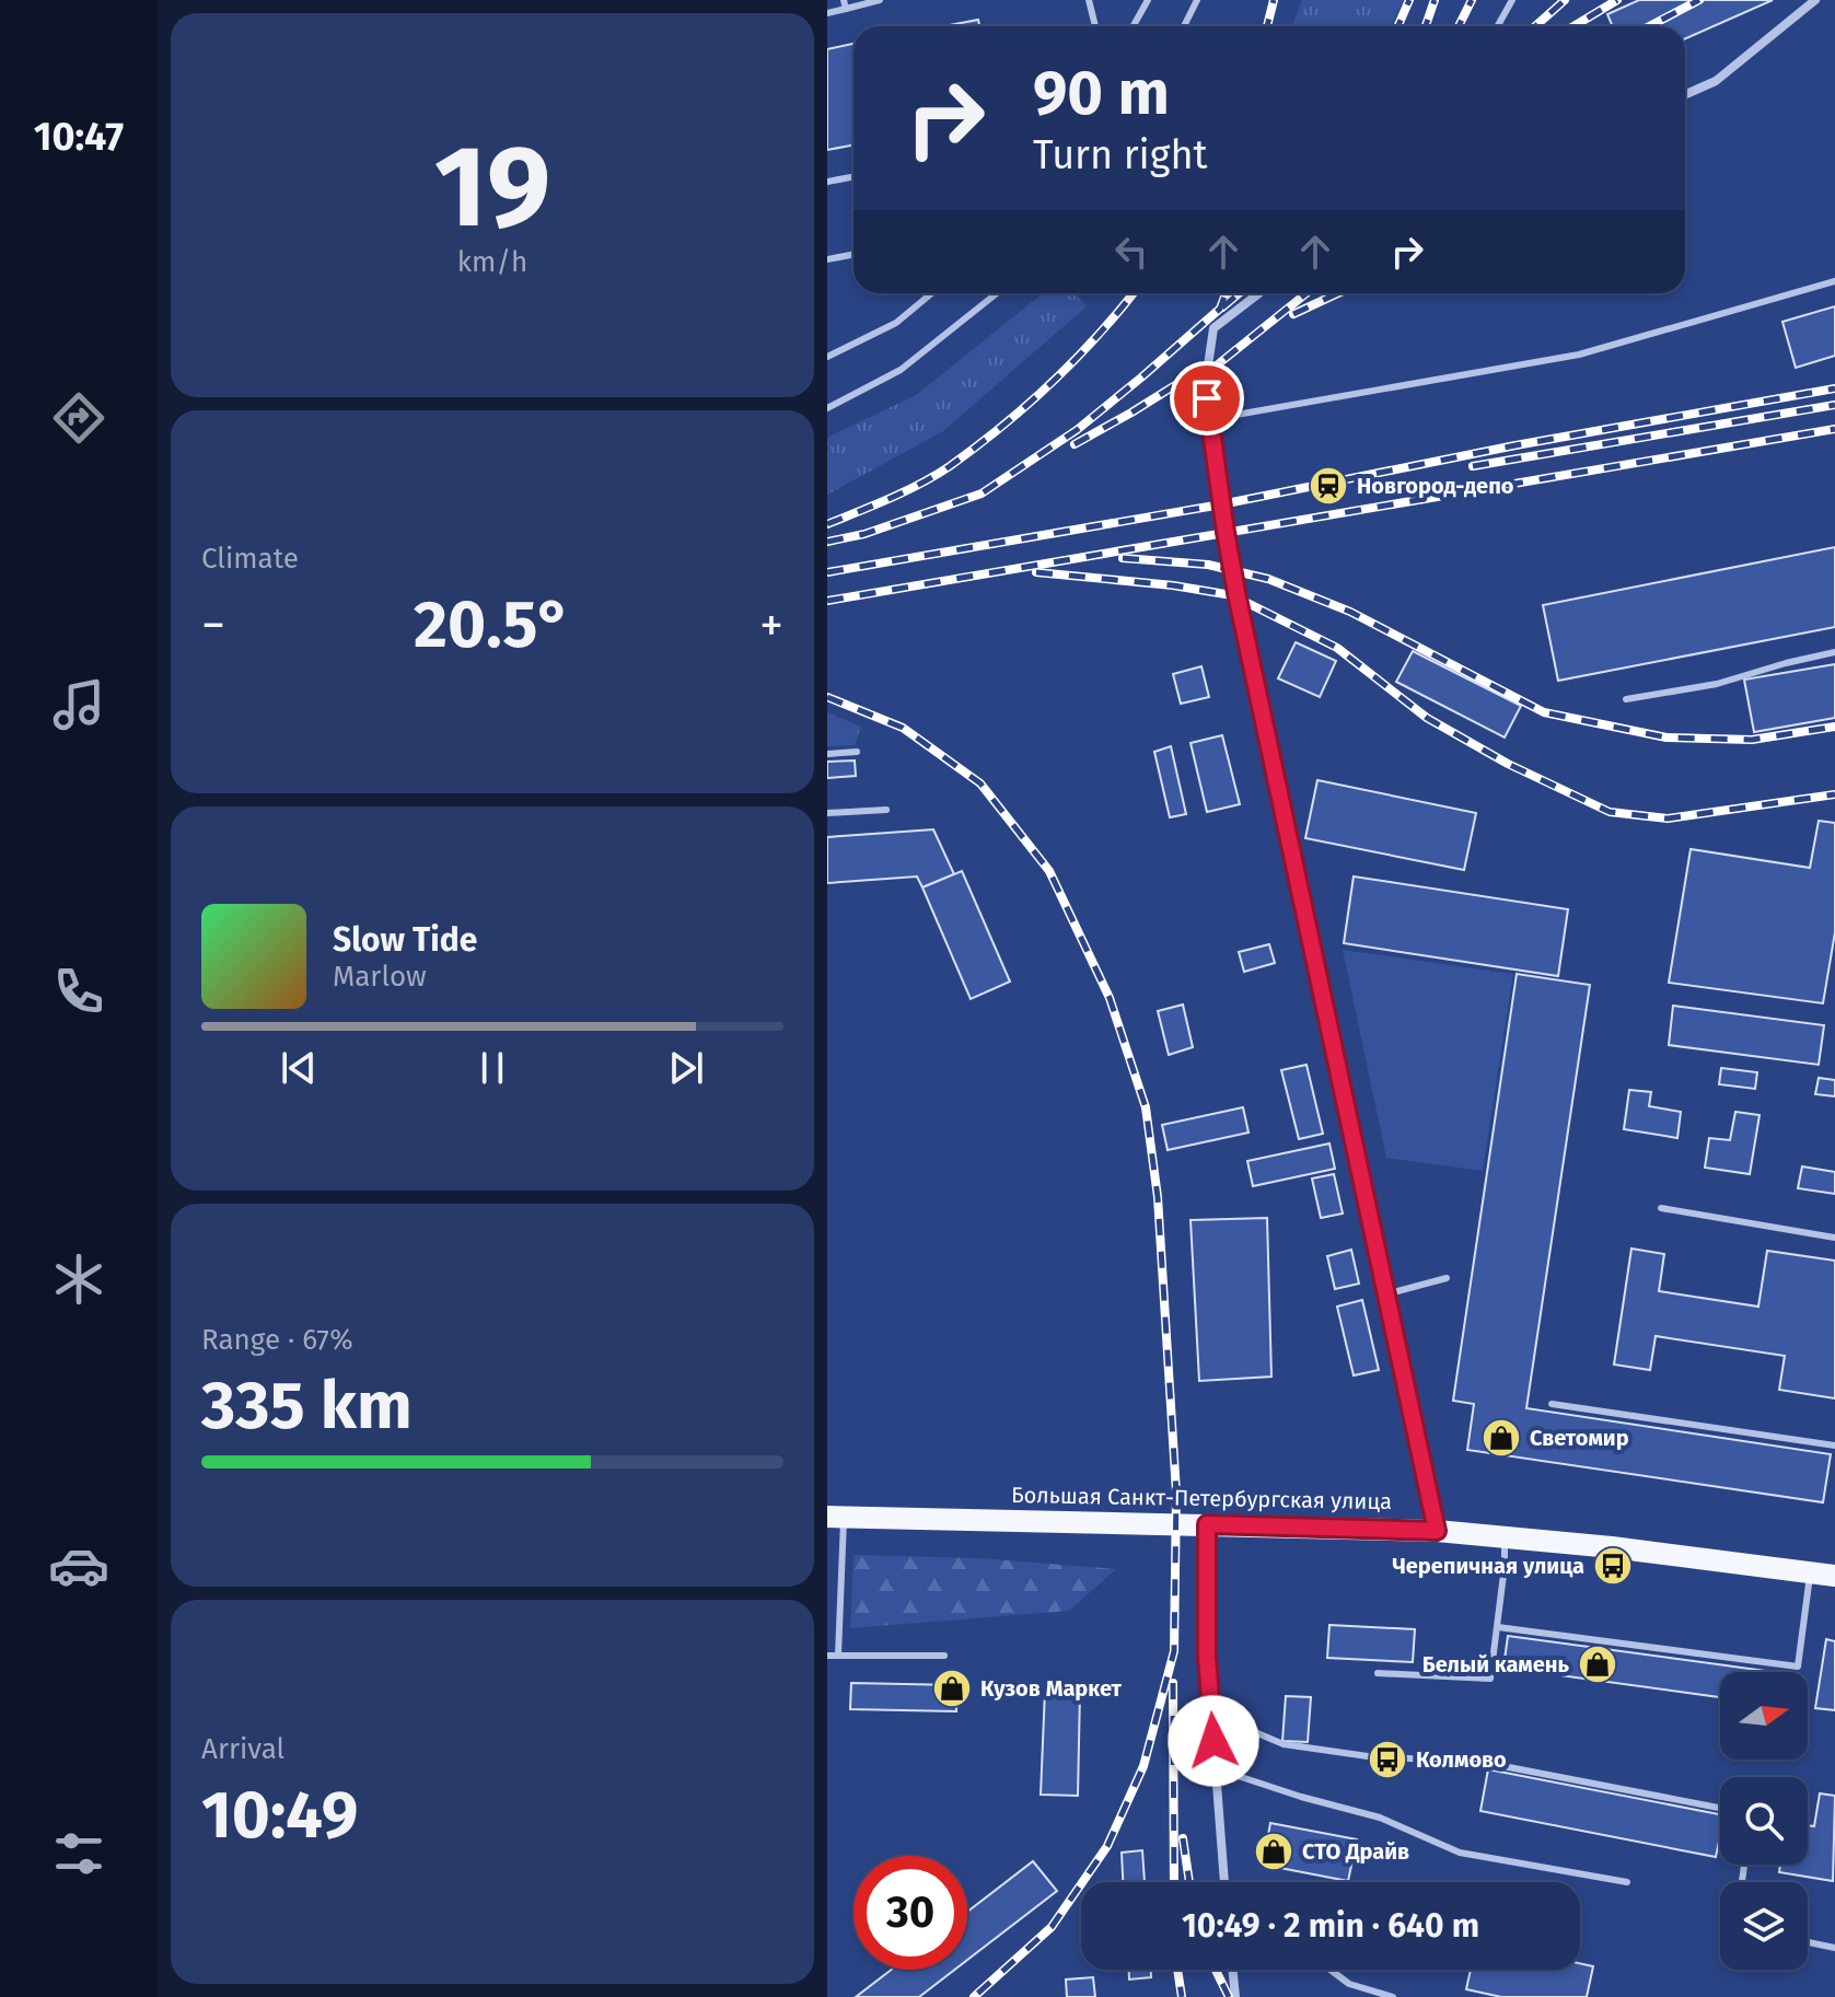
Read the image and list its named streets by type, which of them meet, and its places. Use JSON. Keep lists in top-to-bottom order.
{
  "streets": {
    "main road": ["Большая Санкт-Петербургская улица"]
  },
  "places": {
    "station": ["Новгород-депо"],
    "shop": [
      "Светомир",
      "Белый камень",
      "Кузов Маркет",
      "СТО Драйв"
    ],
    "bus stop": ["Черепичная улица", "Колмово"]
  },
  "north": "right",
  "page": {
    "tabs": "10:47",
    "tile": [
      ["19", "km/h"],
      "Climate",
      ["Range · 67%", "335 km"],
      ["Arrival", "10:49"]
    ],
    "turn": ["90 m", "Turn right"],
    "heat": ["−", "20.5°", "+"],
    "song": ["Slow Tide", "Marlow"],
    "limit": "30",
    "trip": "10:49 · 2 min · 640 m"
  }
}
